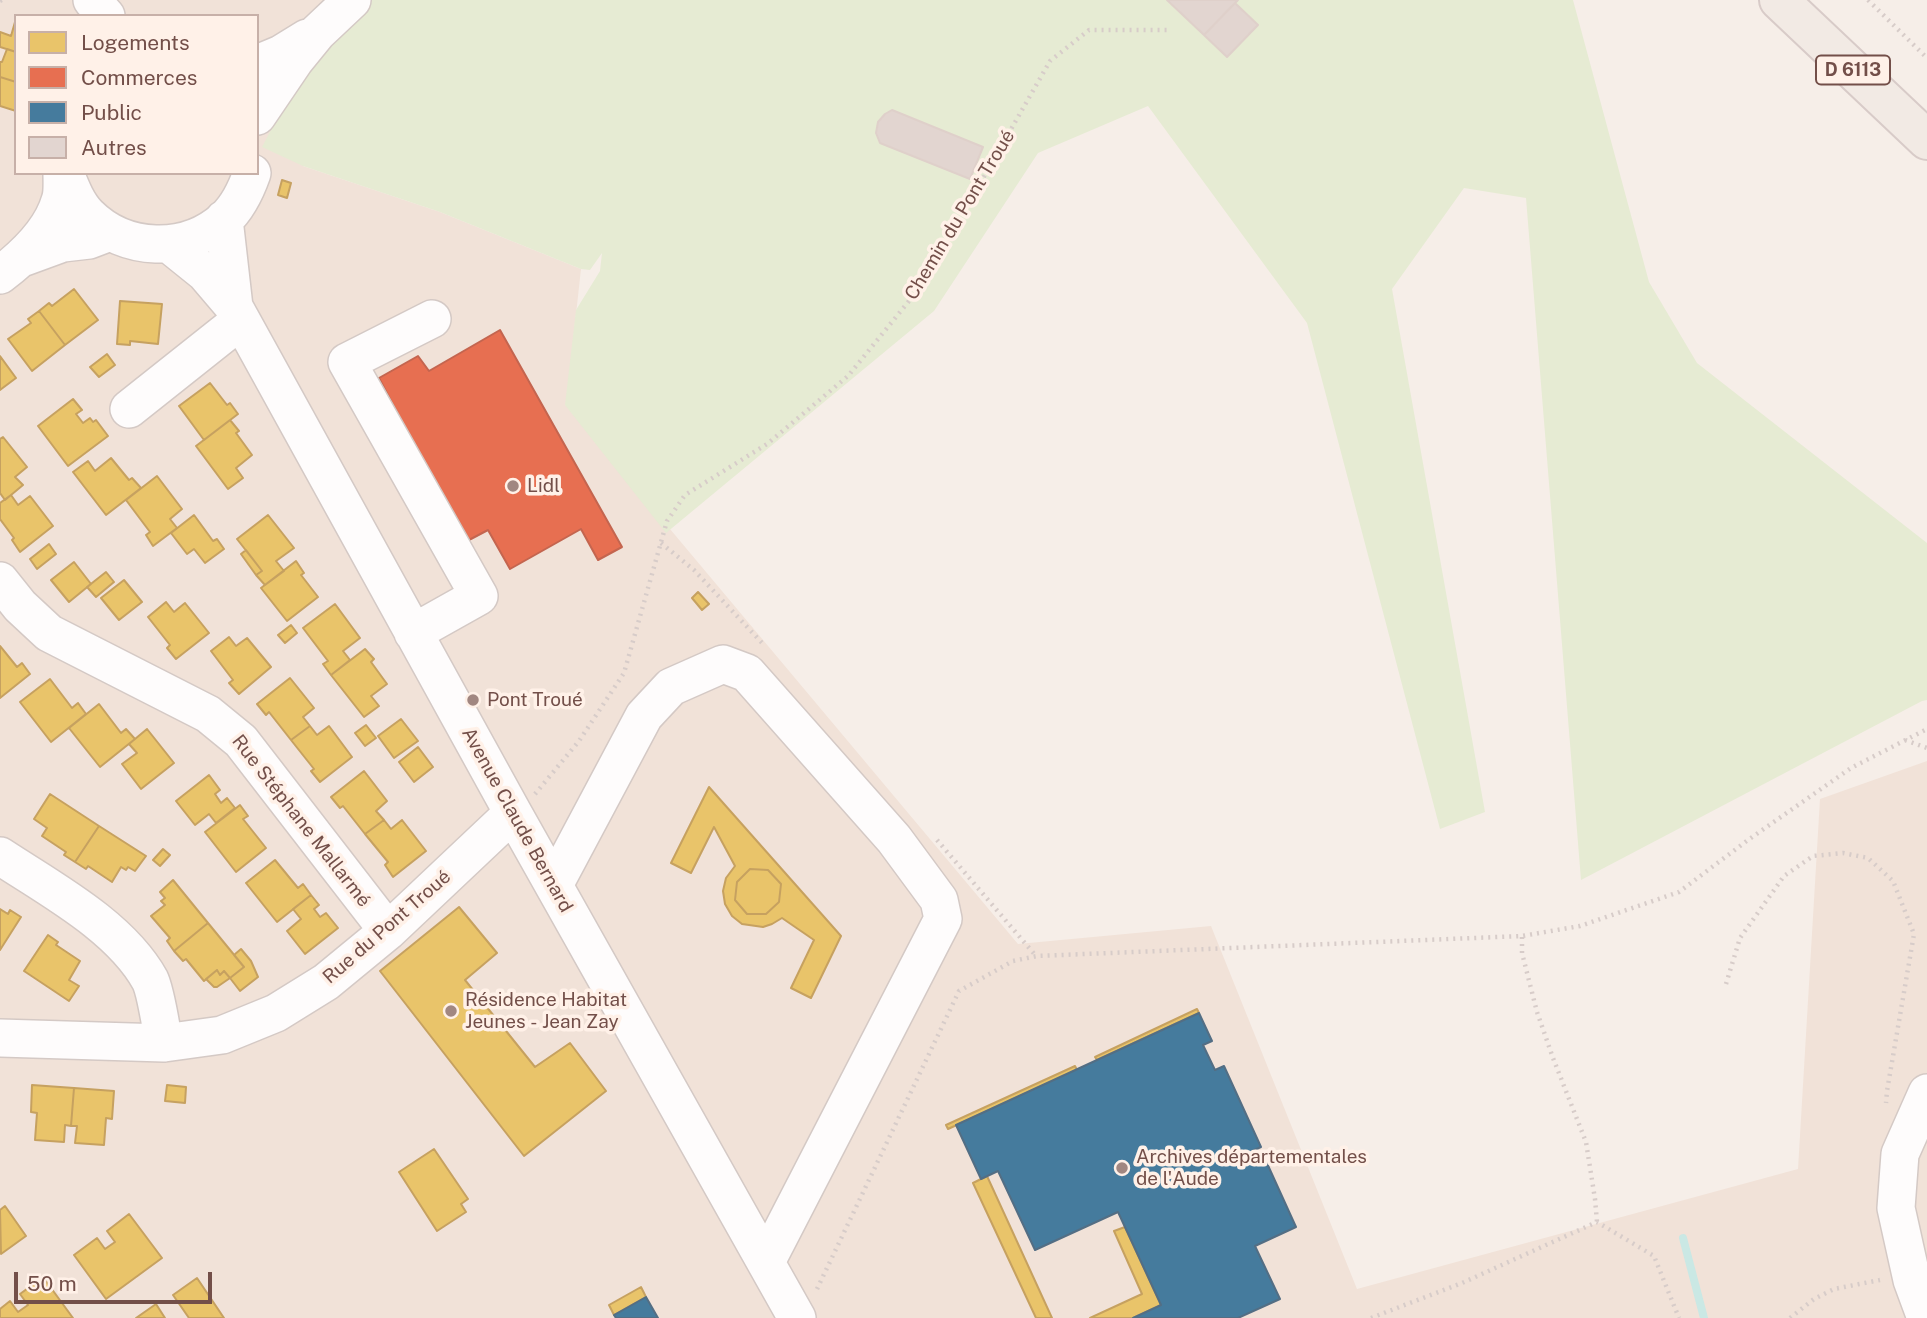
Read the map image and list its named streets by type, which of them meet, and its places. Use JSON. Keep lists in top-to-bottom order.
{
  "streets": {
    "main road": ["D 6113"],
    "street": ["Avenue Claude Bernard", "Rue Stéphane Mallarmé", "Rue du Pont Troué"],
    "path": ["Chemin du Pont Troué"]
  },
  "crossings": [
    ["Chemin du Pont Troué", "Avenue Claude Bernard"],
    ["Chemin du Pont Troué", "Rue du Pont Troué"],
    ["Avenue Claude Bernard", "Rue du Pont Troué"],
    ["Rue Stéphane Mallarmé", "Rue du Pont Troué"]
  ],
  "places": [
    "Lidl",
    "Pont Troué",
    "Résidence Habitat Jeunes - Jean Zay",
    "Archives départementales de l'Aude"
  ],
  "legend": [
    "Logements",
    "Commerces",
    "Public",
    "Autres"
  ],
  "scale_bar": "50 m"
}
